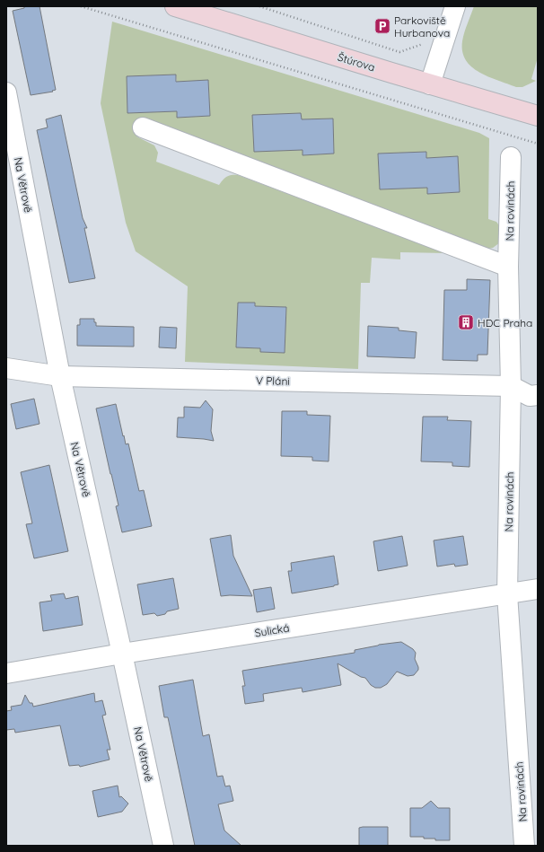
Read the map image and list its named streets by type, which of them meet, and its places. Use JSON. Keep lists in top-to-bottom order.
{
  "streets": {
    "street": [
      "Štúrova",
      "Na Větrově",
      "Na rovinách",
      "V Pláni",
      "Sulická"
    ]
  },
  "crossings": [
    ["Na Větrově", "V Pláni"],
    ["Na Větrově", "Sulická"],
    ["Na rovinách", "V Pláni"],
    ["Na rovinách", "Sulická"]
  ],
  "places": {
    "parking": ["Parkoviště Hurbanova"],
    "building": ["HDC Praha"]
  }
}
